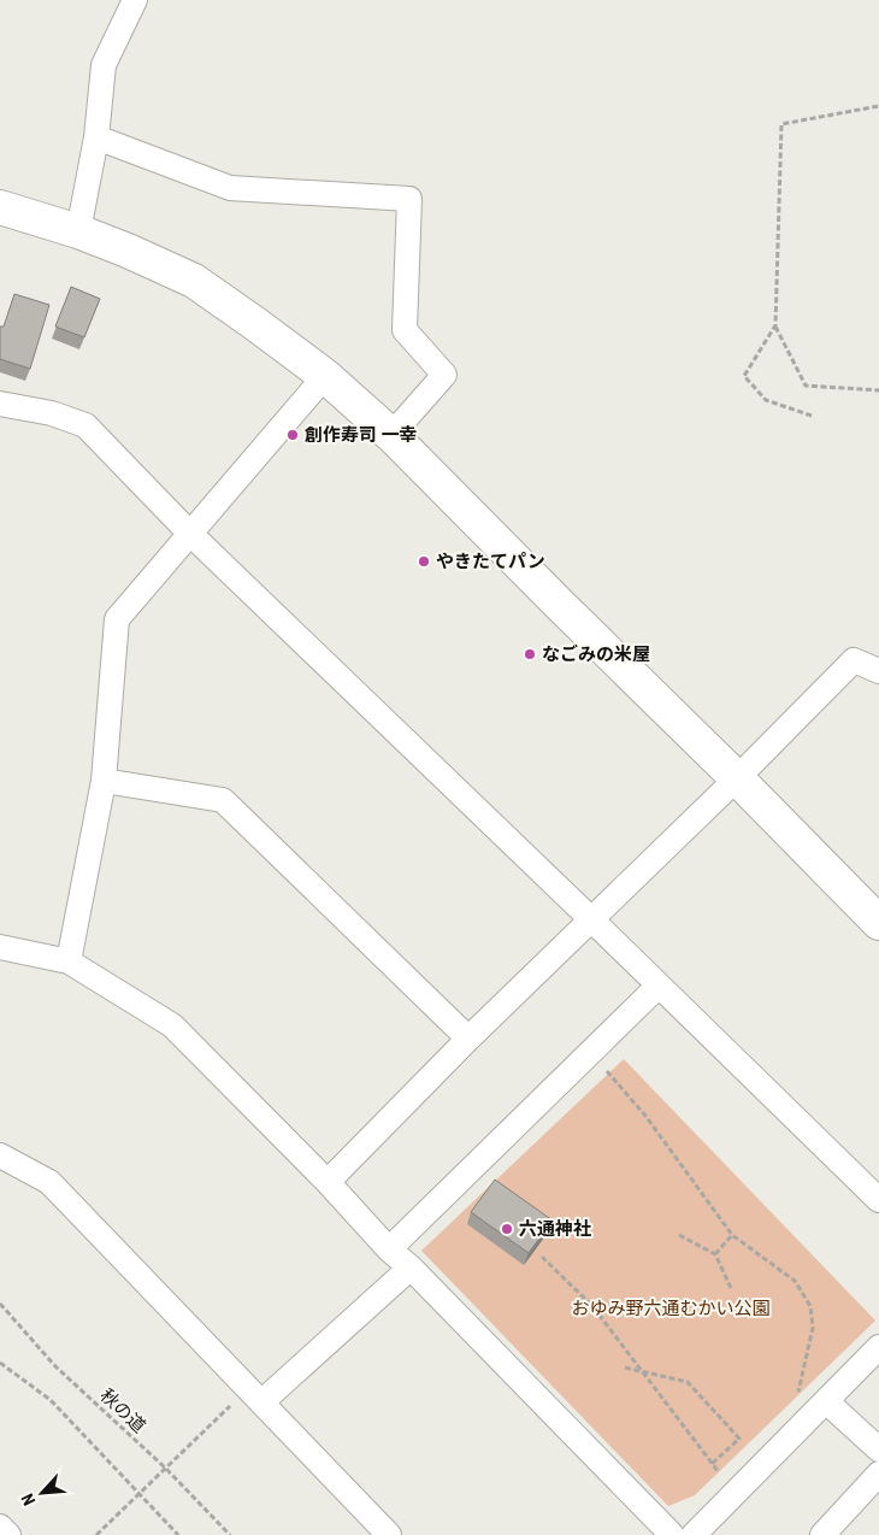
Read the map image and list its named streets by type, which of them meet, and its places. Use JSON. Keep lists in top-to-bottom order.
{
  "streets": {
    "path": ["秋の道"]
  },
  "parks": ["おゆみ野六通むかい公園"],
  "places": [
    "創作寿司 一幸",
    "やきたてパン",
    "なごみの米屋",
    "六通神社"
  ],
  "north": "bottom left"
}
